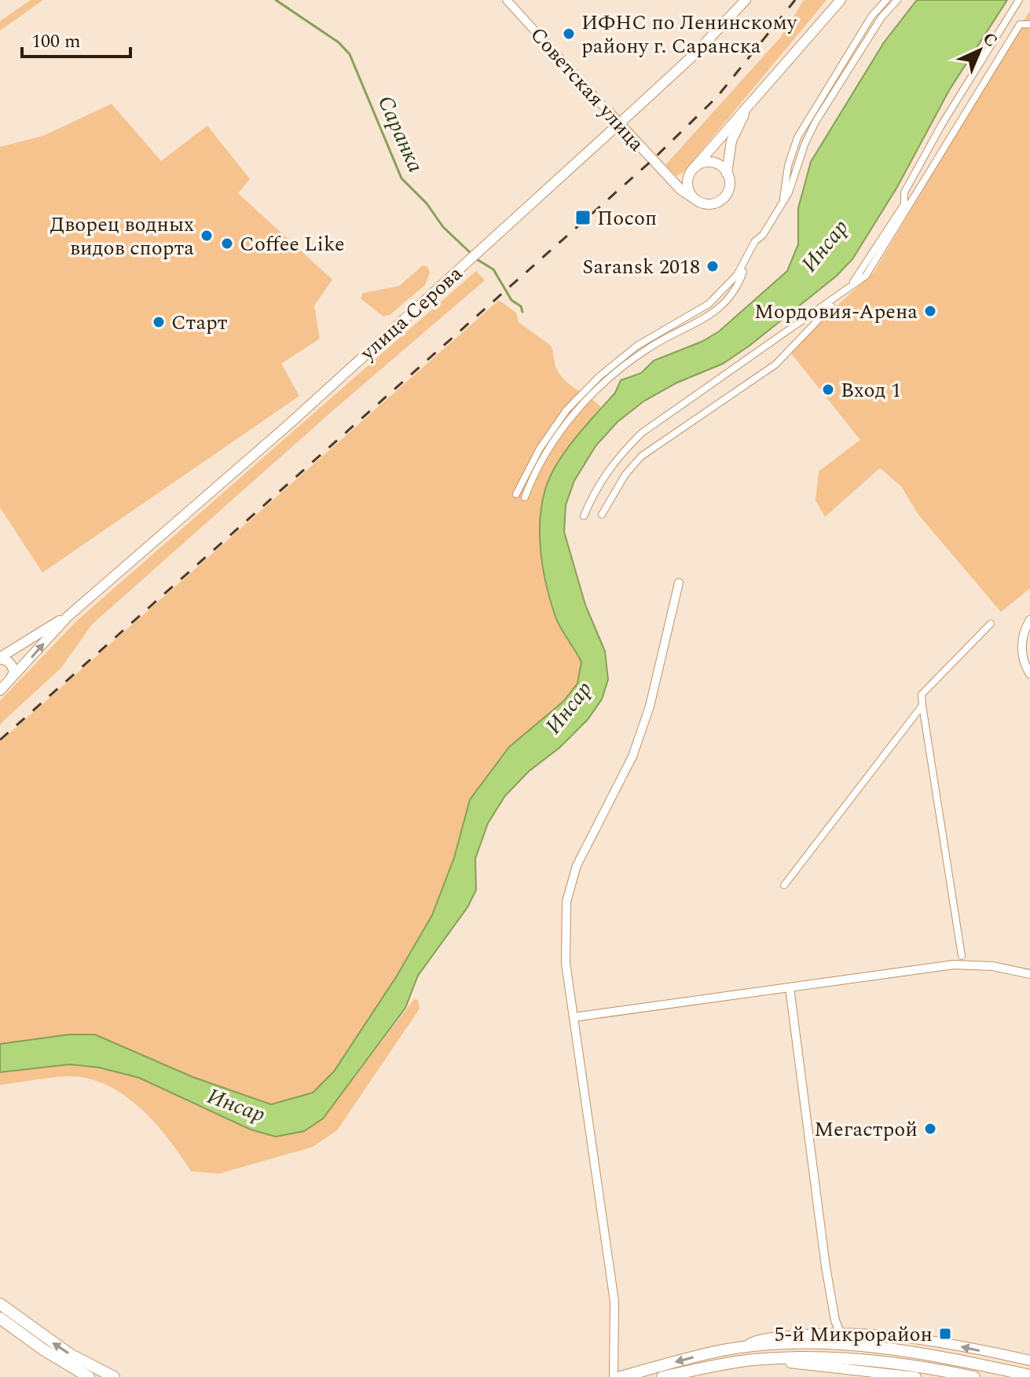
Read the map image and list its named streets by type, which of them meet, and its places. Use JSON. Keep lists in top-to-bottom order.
{
  "streets": {
    "street": ["Советская улица", "улица Серова"]
  },
  "crossings": [
    ["Советская улица", "улица Серова"]
  ],
  "water": ["Саранка", "Инсар"],
  "places": {
    "other": [
      "ИФНС по Ленинскому району г. Саранска",
      "Дворец водных видов спорта",
      "Coffee Like",
      "Saransk 2018",
      "Мордовия-Арена",
      "Старт",
      "Вход 1",
      "Мегастрой"
    ],
    "transit": ["Посоп", "5-й Микрорайон"]
  },
  "scale_bar": "100 m",
  "north": "top right"
}
